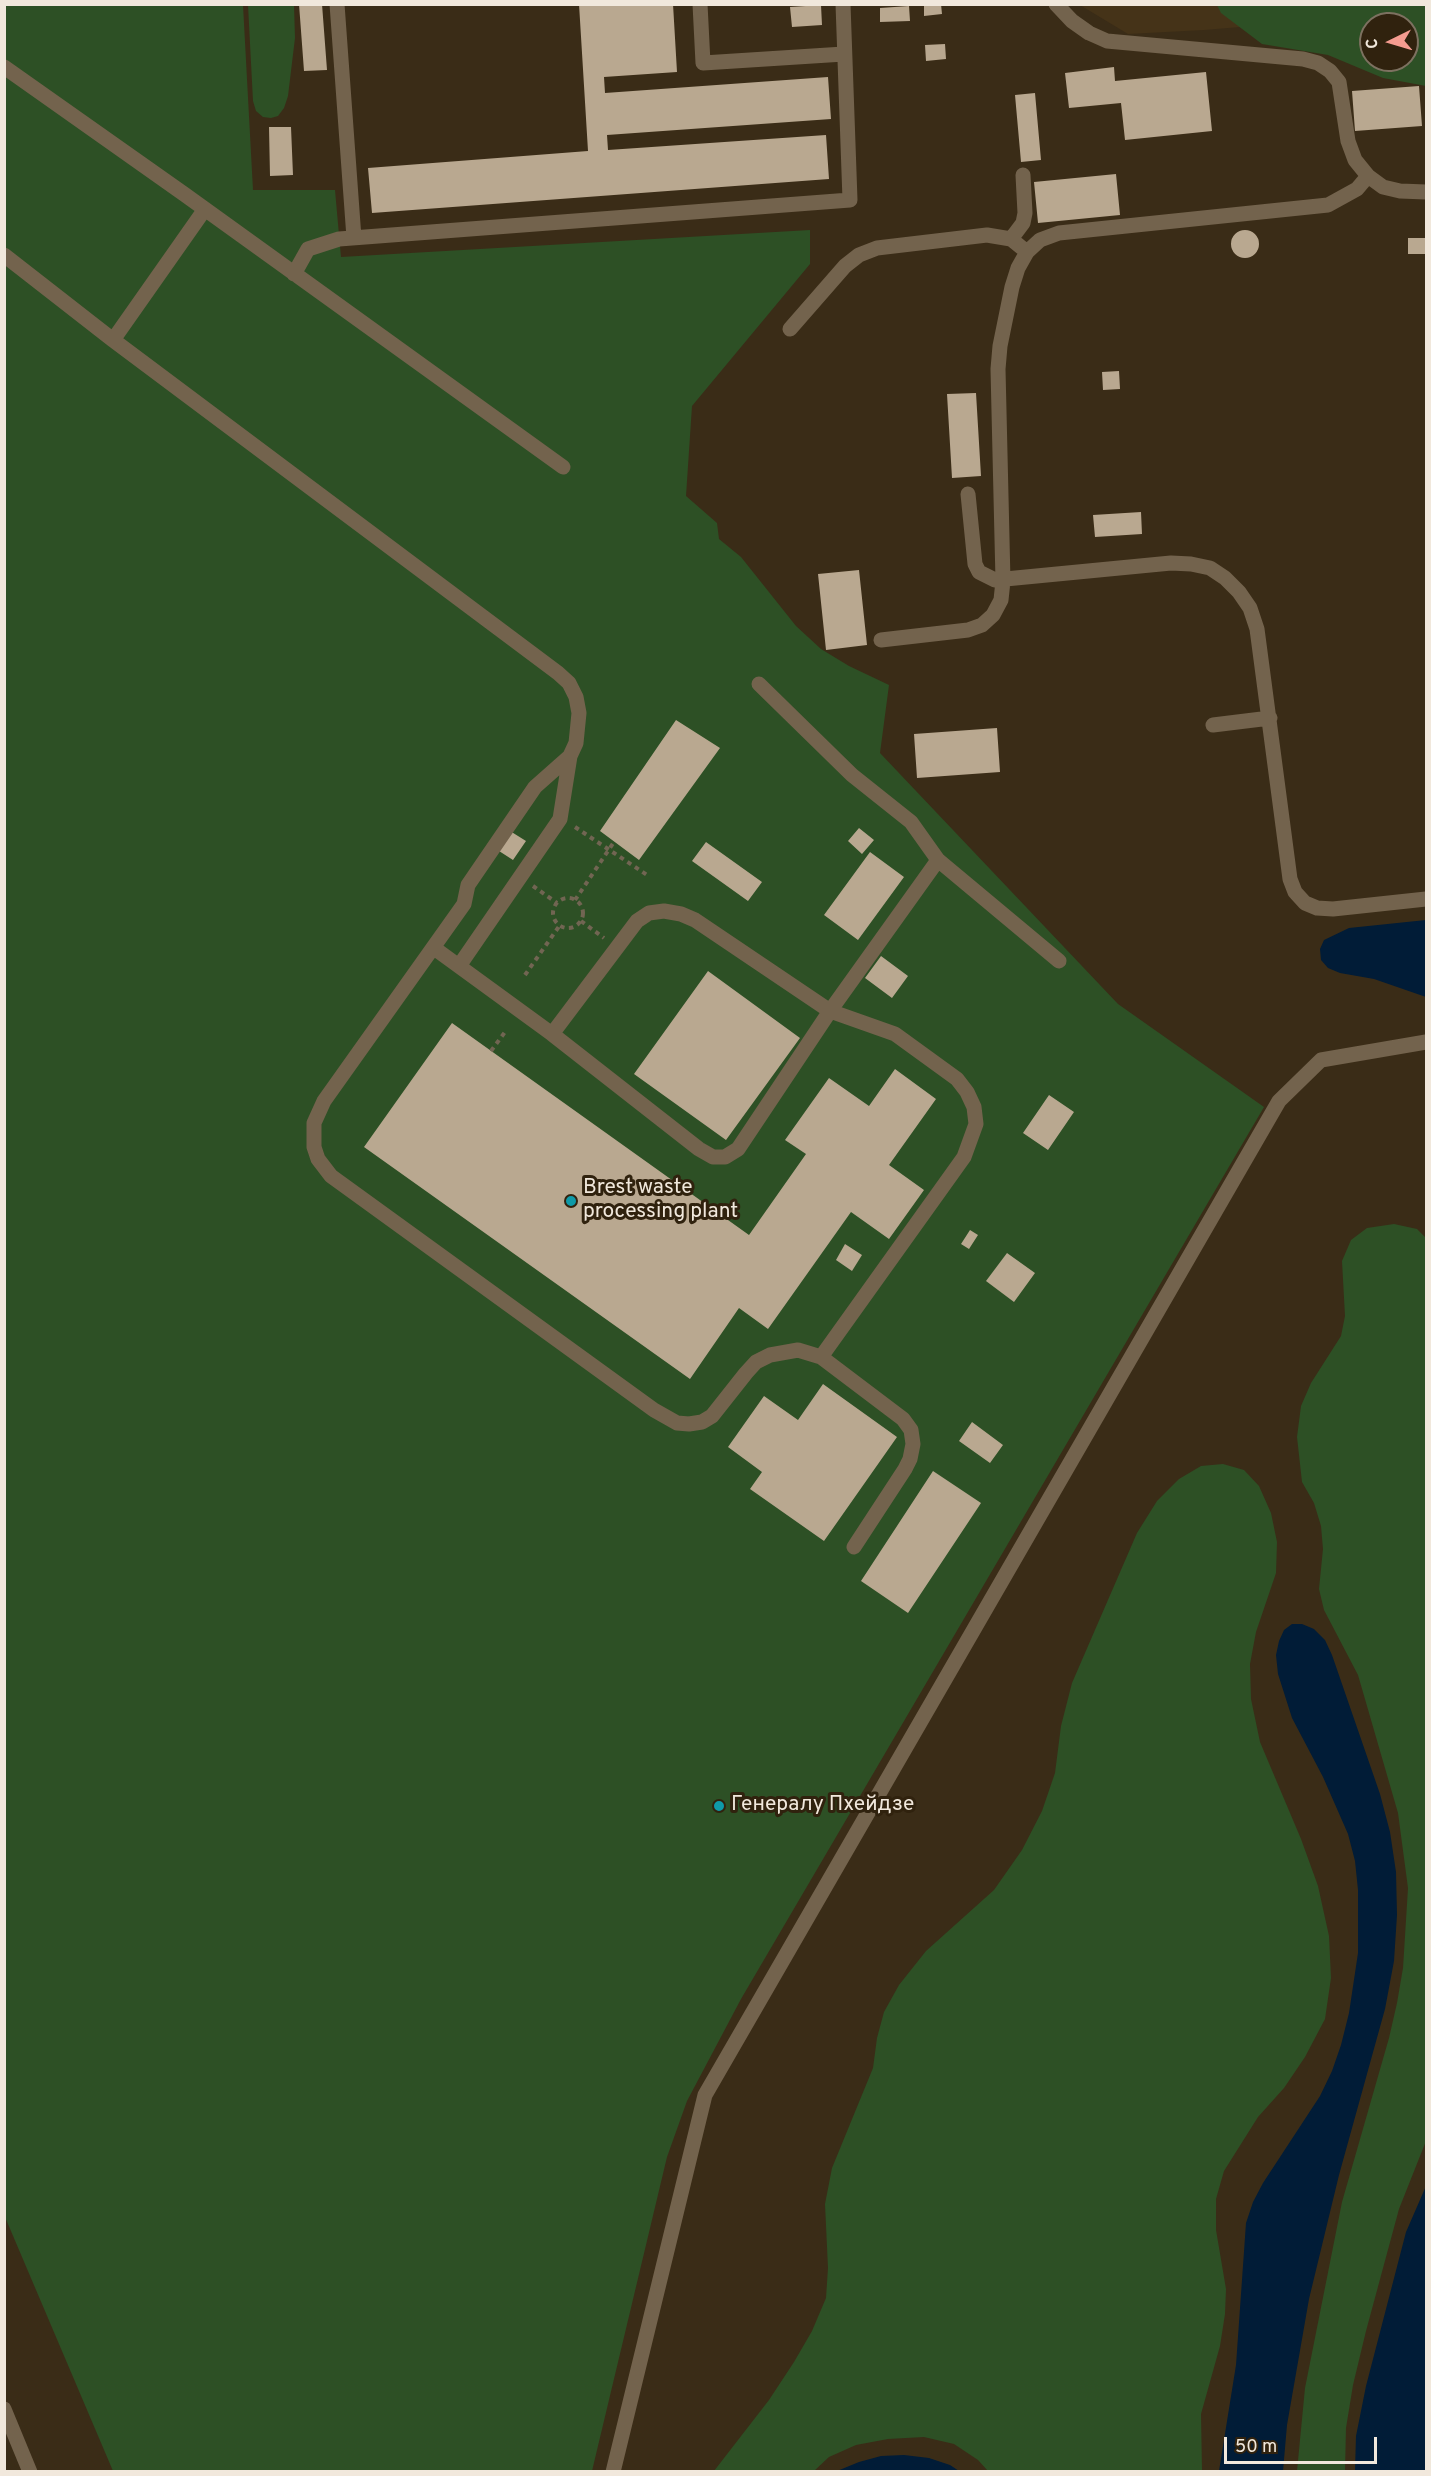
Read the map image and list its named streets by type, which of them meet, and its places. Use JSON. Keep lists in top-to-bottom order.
{
  "places": ["Brest waste processing plant", "Генералу Пхейдзе"],
  "scale_bar": "50 m",
  "north": "left"
}
